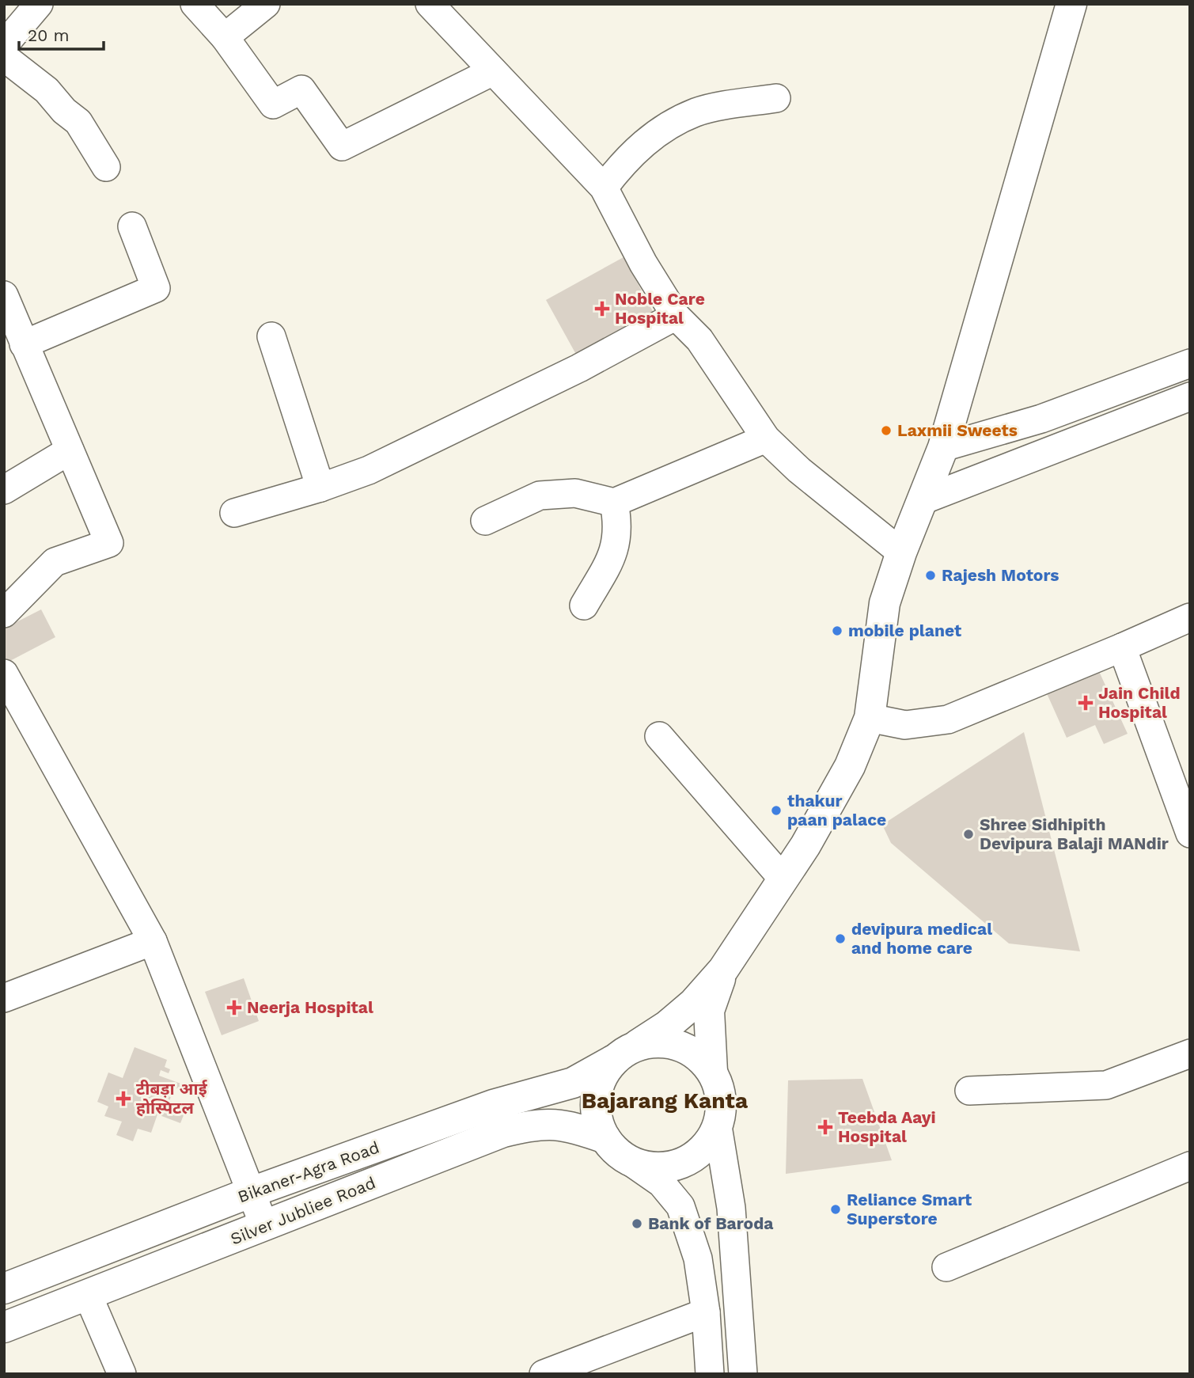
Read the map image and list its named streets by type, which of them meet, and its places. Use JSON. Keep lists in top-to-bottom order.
{
  "streets": {
    "main road": ["Bikaner-Agra Road", "Silver Jubliee Road"]
  },
  "crossings": [
    ["Bikaner-Agra Road", "Silver Jubliee Road"]
  ],
  "districts": ["Bajarang Kanta"],
  "places": {
    "health": [
      "Noble Care Hospital",
      "Jain Child Hospital",
      "Neerja Hospital",
      "टीबड़ा आई होस्पिटल",
      "Teebda Aayi Hospital"
    ],
    "other": [
      "Laxmii Sweets",
      "Rajesh Motors",
      "mobile planet",
      "thakur paan palace",
      "Shree Sidhipith Devipura Balaji MANdir",
      "devipura medical and home care",
      "Reliance Smart Superstore",
      "Bank of Baroda"
    ]
  },
  "scale_bar": "20 m"
}
